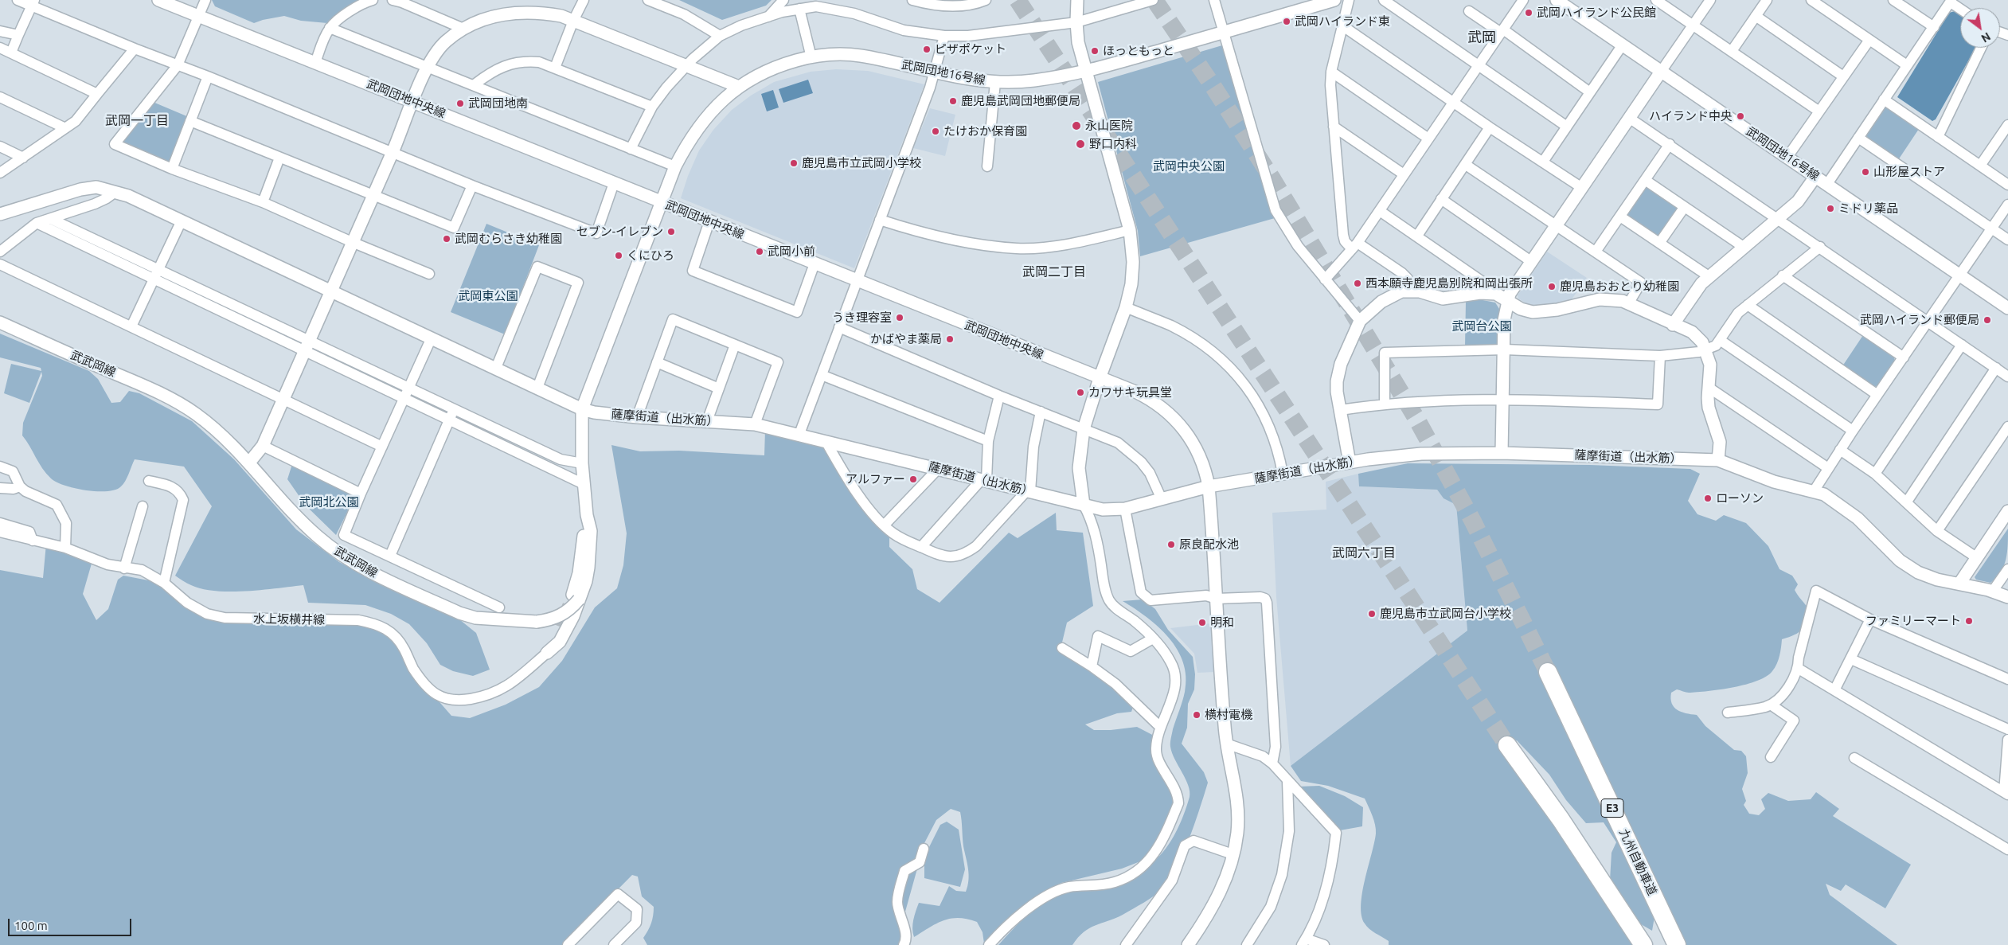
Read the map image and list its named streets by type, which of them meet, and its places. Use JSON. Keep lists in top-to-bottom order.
{
  "streets": {
    "highway": ["E3", "九州自動車道"],
    "street": [
      "武岡団地16号線",
      "武岡団地中央線",
      "武武岡線",
      "薩摩街道（出水筋）",
      "水上坂横井線"
    ]
  },
  "crossings": [
    ["武岡団地16号線", "武岡団地中央線"],
    ["武岡団地16号線", "武武岡線"],
    ["武岡団地16号線", "薩摩街道（出水筋）"],
    ["武岡団地中央線", "薩摩街道（出水筋）"],
    ["武武岡線", "薩摩街道（出水筋）"]
  ],
  "districts": [
    "武岡",
    "武岡一丁目",
    "武岡二丁目",
    "武岡六丁目"
  ],
  "parks": [
    "武岡中央公園",
    "武岡東公園",
    "武岡台公園",
    "武岡北公園"
  ],
  "places": [
    "武岡ハイランド公民館",
    "武岡ハイランド東",
    "ピザポケット",
    "ほっともっと",
    "鹿児島武岡団地郵便局",
    "武岡団地南",
    "ハイランド中央",
    "永山医院",
    "たけおか保育園",
    "野口内科",
    "鹿児島市立武岡小学校",
    "山形屋ストア",
    "ミドリ薬品",
    "セブン-イレブン",
    "武岡むらさき幼稚園",
    "武岡小前",
    "くにひろ",
    "西本願寺鹿児島別院和岡出張所",
    "鹿児島おおとり幼稚園",
    "うき理容室",
    "武岡ハイランド郵便局",
    "かばやま薬局",
    "カワサキ玩具堂",
    "アルファー",
    "ローソン",
    "原良配水池",
    "鹿児島市立武岡台小学校",
    "ファミリーマート",
    "明和",
    "横村電機"
  ],
  "scale_bar": "100 m",
  "north": "bottom right"
}
